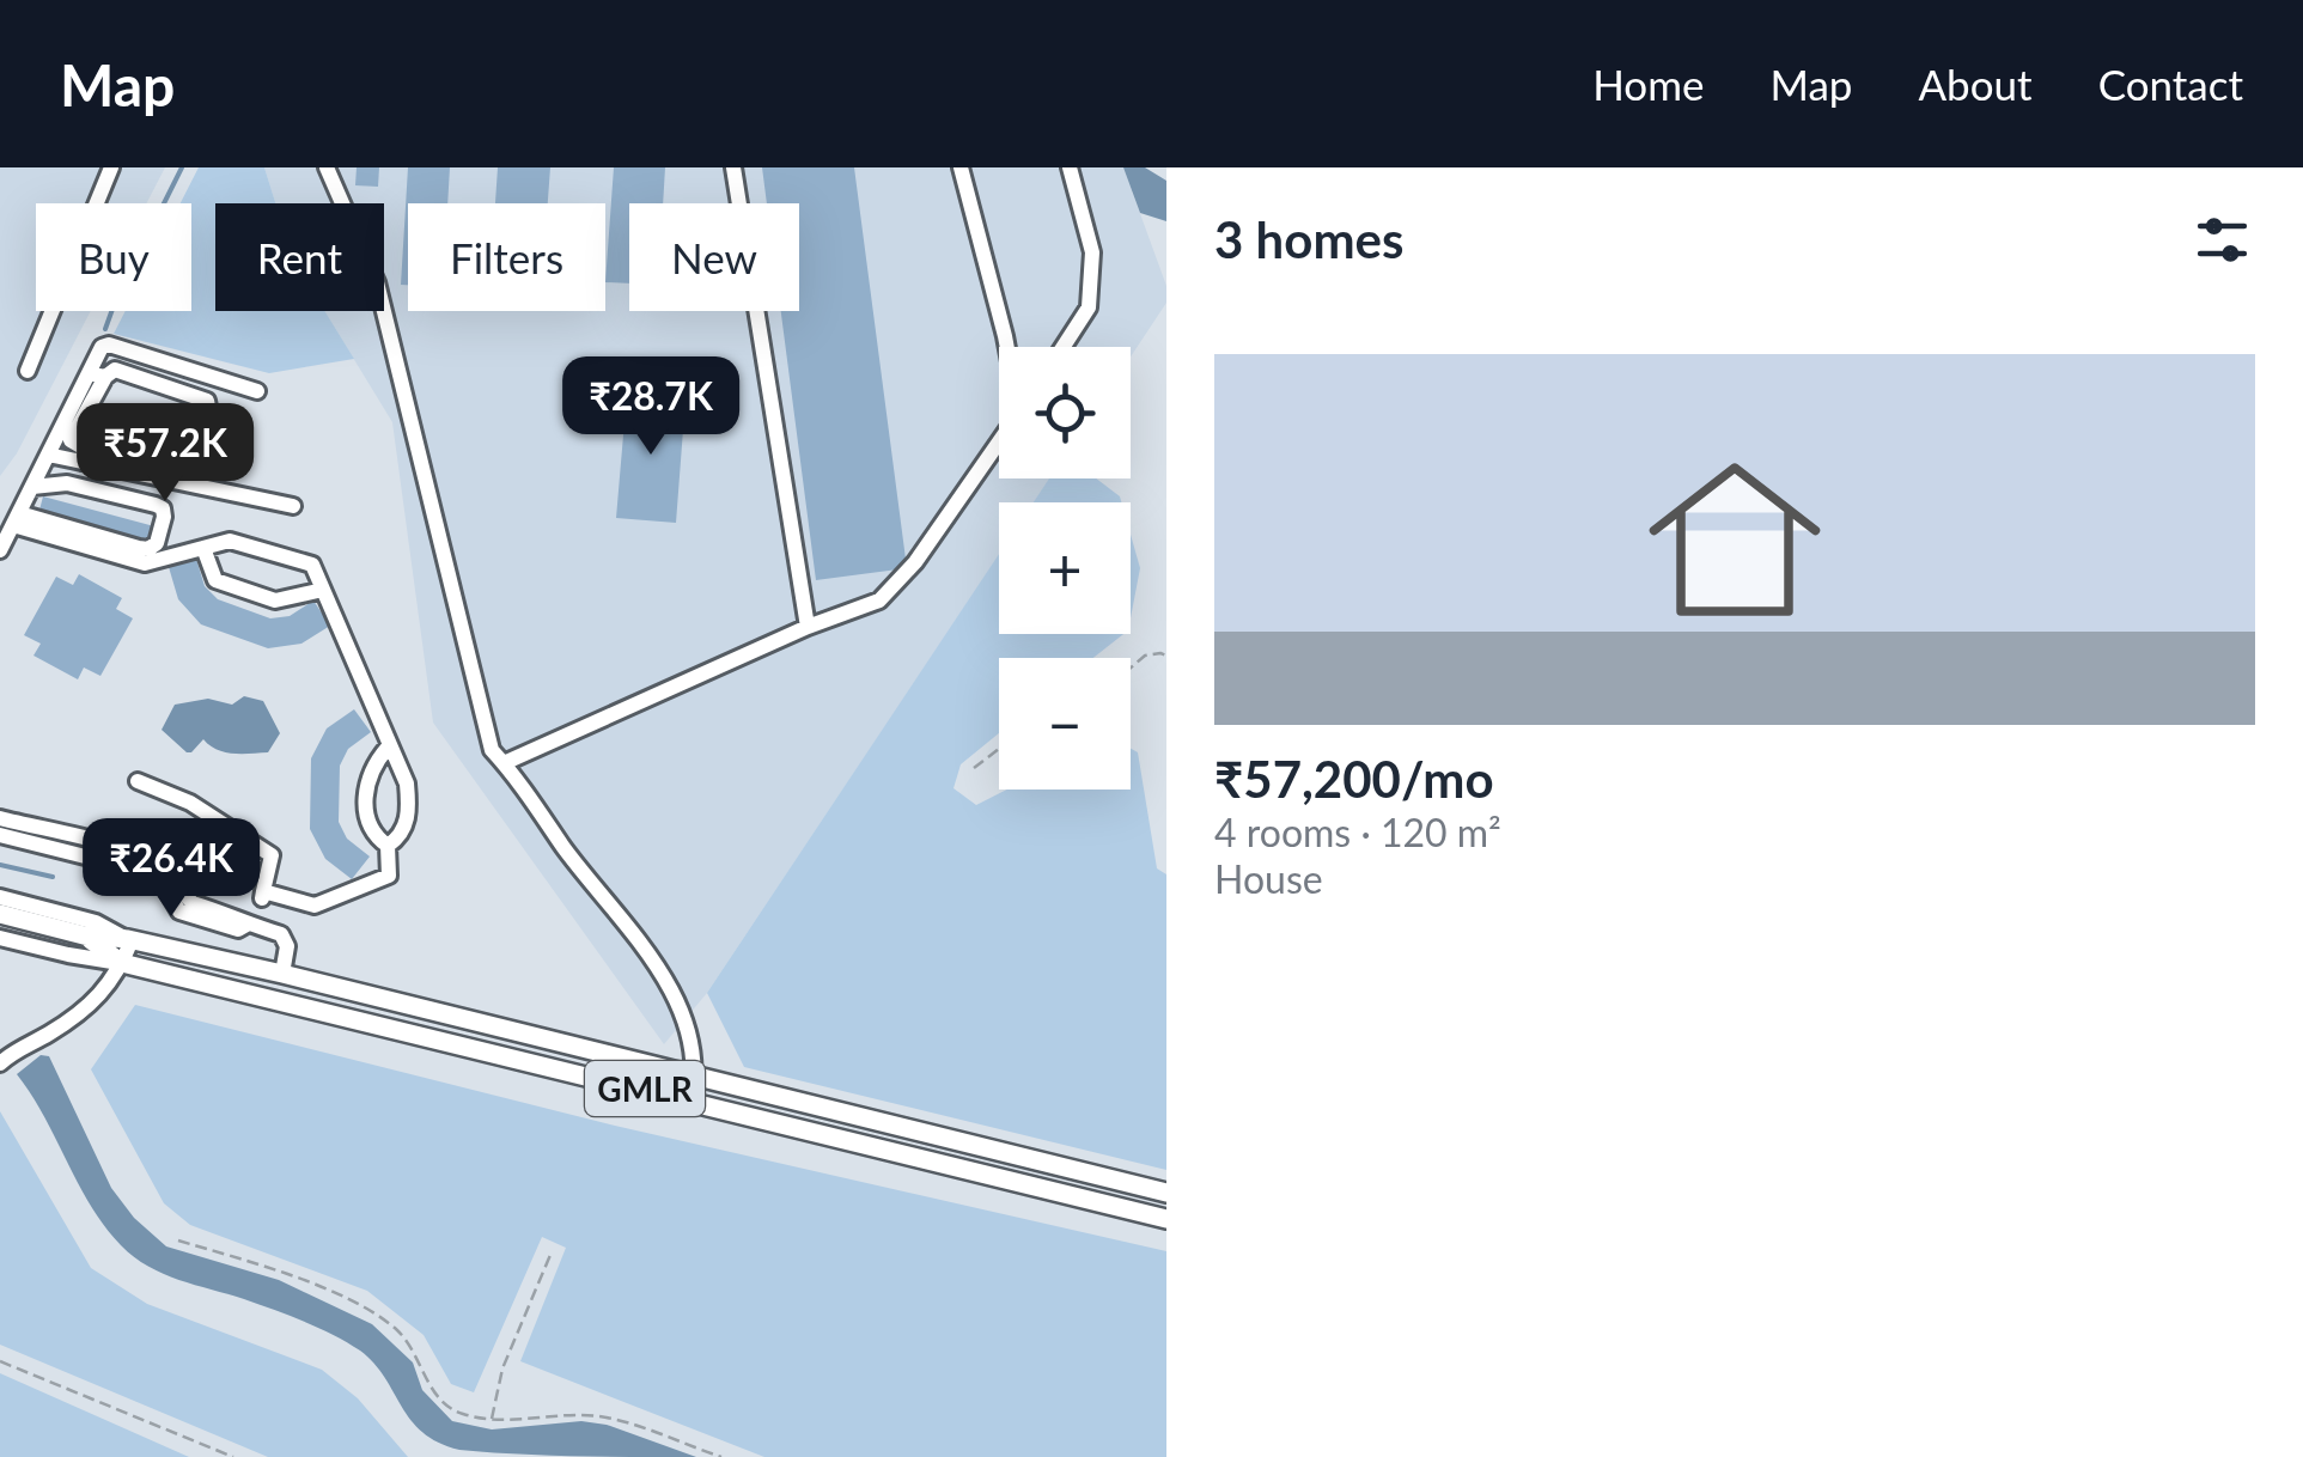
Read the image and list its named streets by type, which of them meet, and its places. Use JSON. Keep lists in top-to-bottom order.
{
  "streets": {
    "main road": ["GMLR"]
  },
  "page": {
    "header": "Map",
    "nav": [
      "Home",
      "Map",
      "About",
      "Contact"
    ],
    "heading": "3 homes",
    "chip": [
      "Buy",
      "Rent",
      "Filters",
      "New"
    ],
    "list": [
      {
        "name": "₹57,200/mo",
        "note": "4 rooms · 120 m² · House"
      }
    ],
    "map_buttons": ["+", "−"],
    "price": ["₹28.7K", "₹57.2K", "₹26.4K"]
  }
}
